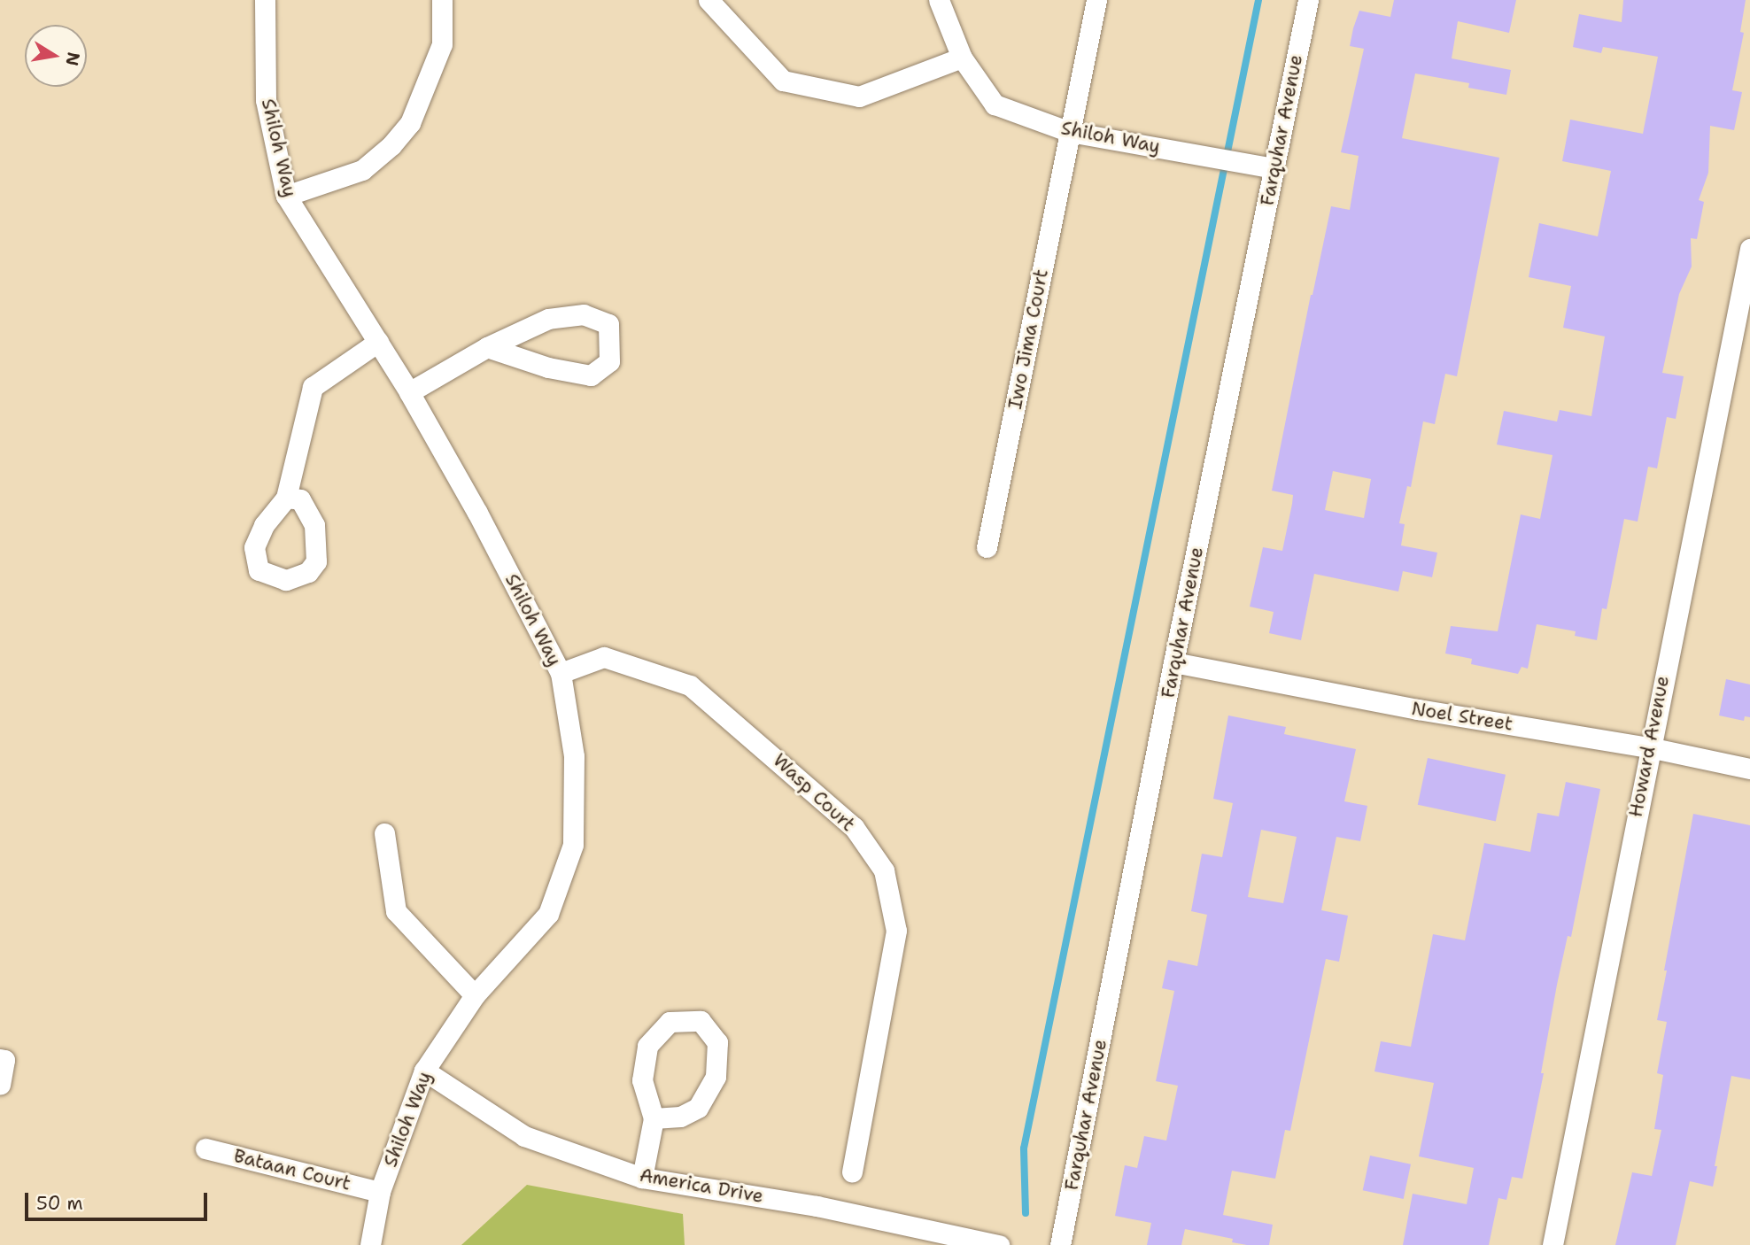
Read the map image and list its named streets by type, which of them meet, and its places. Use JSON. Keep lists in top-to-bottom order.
{
  "streets": {
    "street": [
      "Farquhar Avenue",
      "Shiloh Way",
      "Iwo Jima Court",
      "Noel Street",
      "Howard Avenue",
      "Wasp Court",
      "Bataan Court",
      "America Drive"
    ]
  },
  "crossings": [
    ["Farquhar Avenue", "Shiloh Way"],
    ["Farquhar Avenue", "Noel Street"],
    ["Shiloh Way", "Iwo Jima Court"],
    ["Shiloh Way", "Wasp Court"],
    ["Shiloh Way", "Bataan Court"],
    ["Shiloh Way", "America Drive"],
    ["Noel Street", "Howard Avenue"]
  ],
  "scale_bar": "50 m",
  "north": "right"
}
